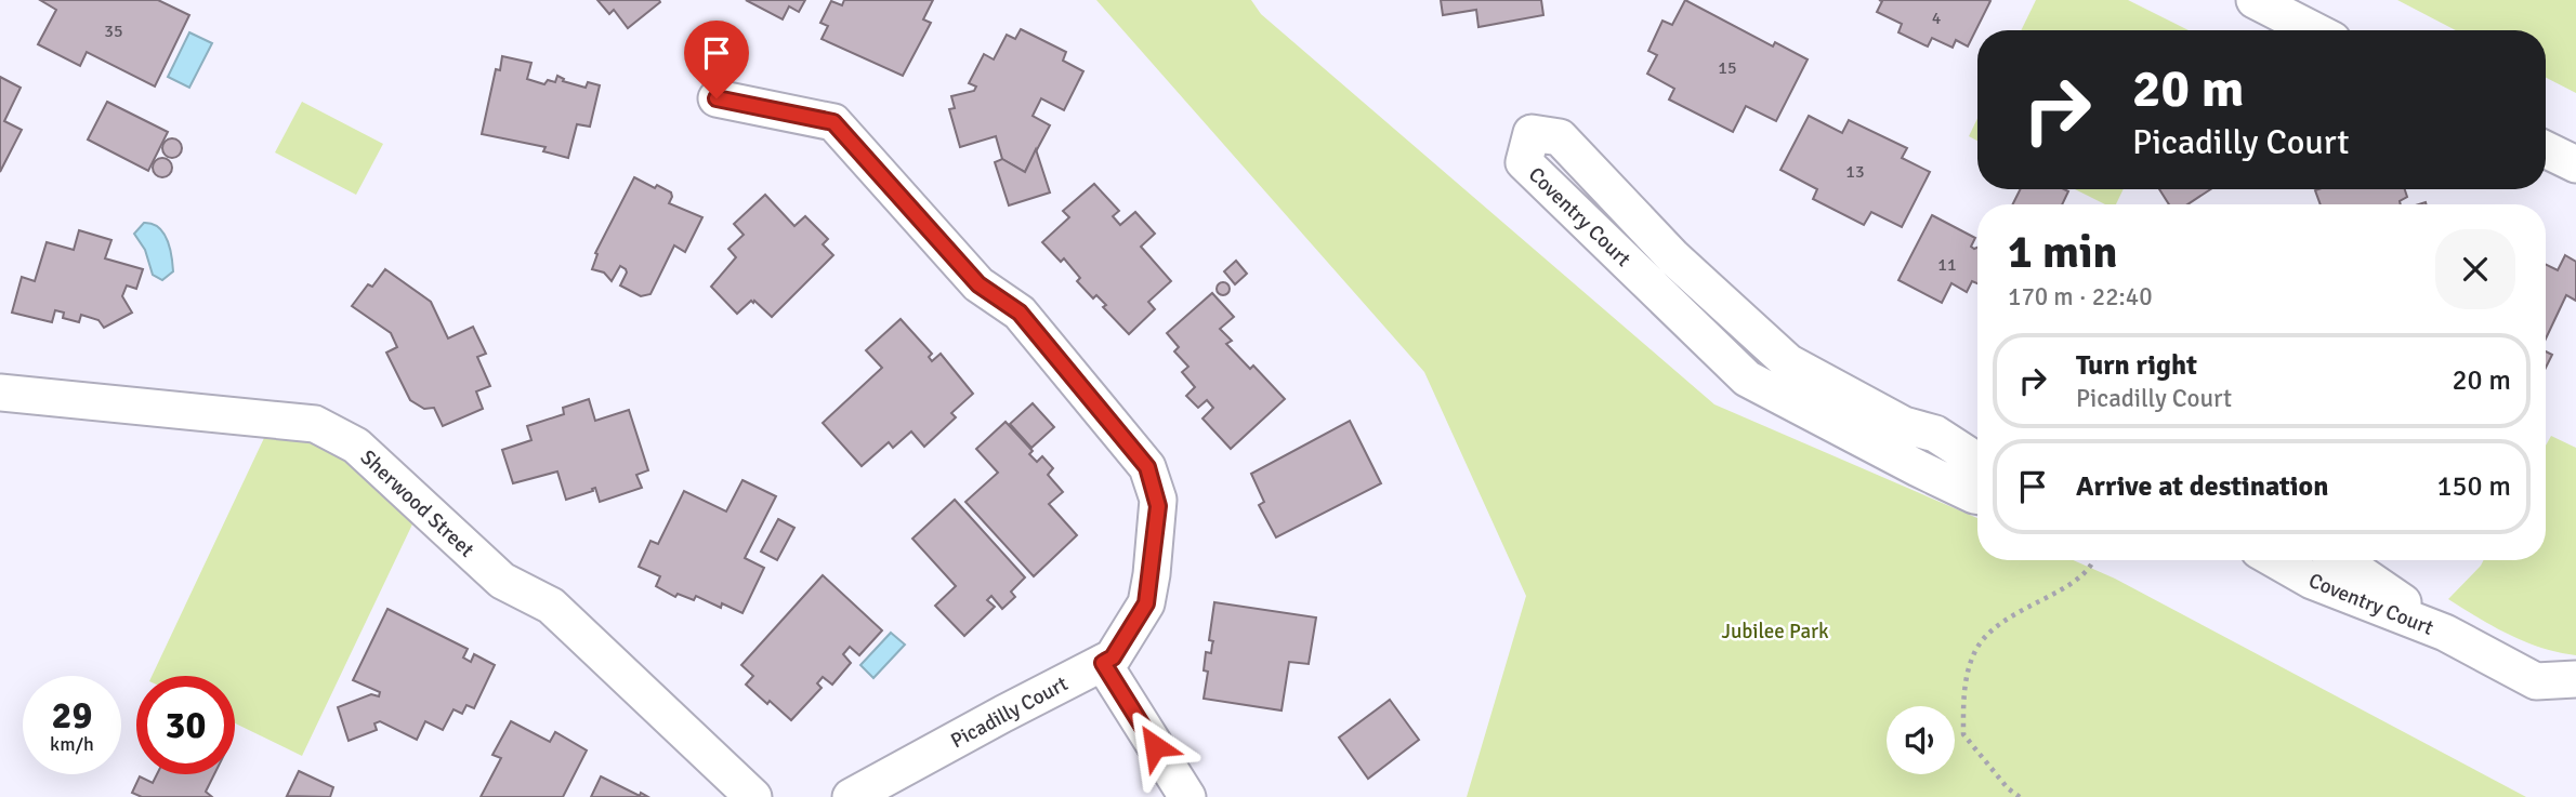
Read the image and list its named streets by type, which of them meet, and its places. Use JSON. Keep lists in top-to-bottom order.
{
  "streets": {
    "street": ["Coventry Court", "Sherwood Street", "Picadilly Court"]
  },
  "parks": ["Jubilee Park"],
  "house_numbers": [
    "4",
    "35",
    "15",
    "13",
    "11"
  ],
  "page": {
    "turn": ["20 m", "Picadilly Court"],
    "heading": ["1 min", "170 m · 22:40"],
    "list": [
      {
        "name": "Turn right",
        "note": "Picadilly Court",
        "value": "20 m"
      },
      {
        "name": "Arrive at destination",
        "value": "150 m"
      }
    ],
    "speed": "29 km/h",
    "limit": "30"
  }
}
